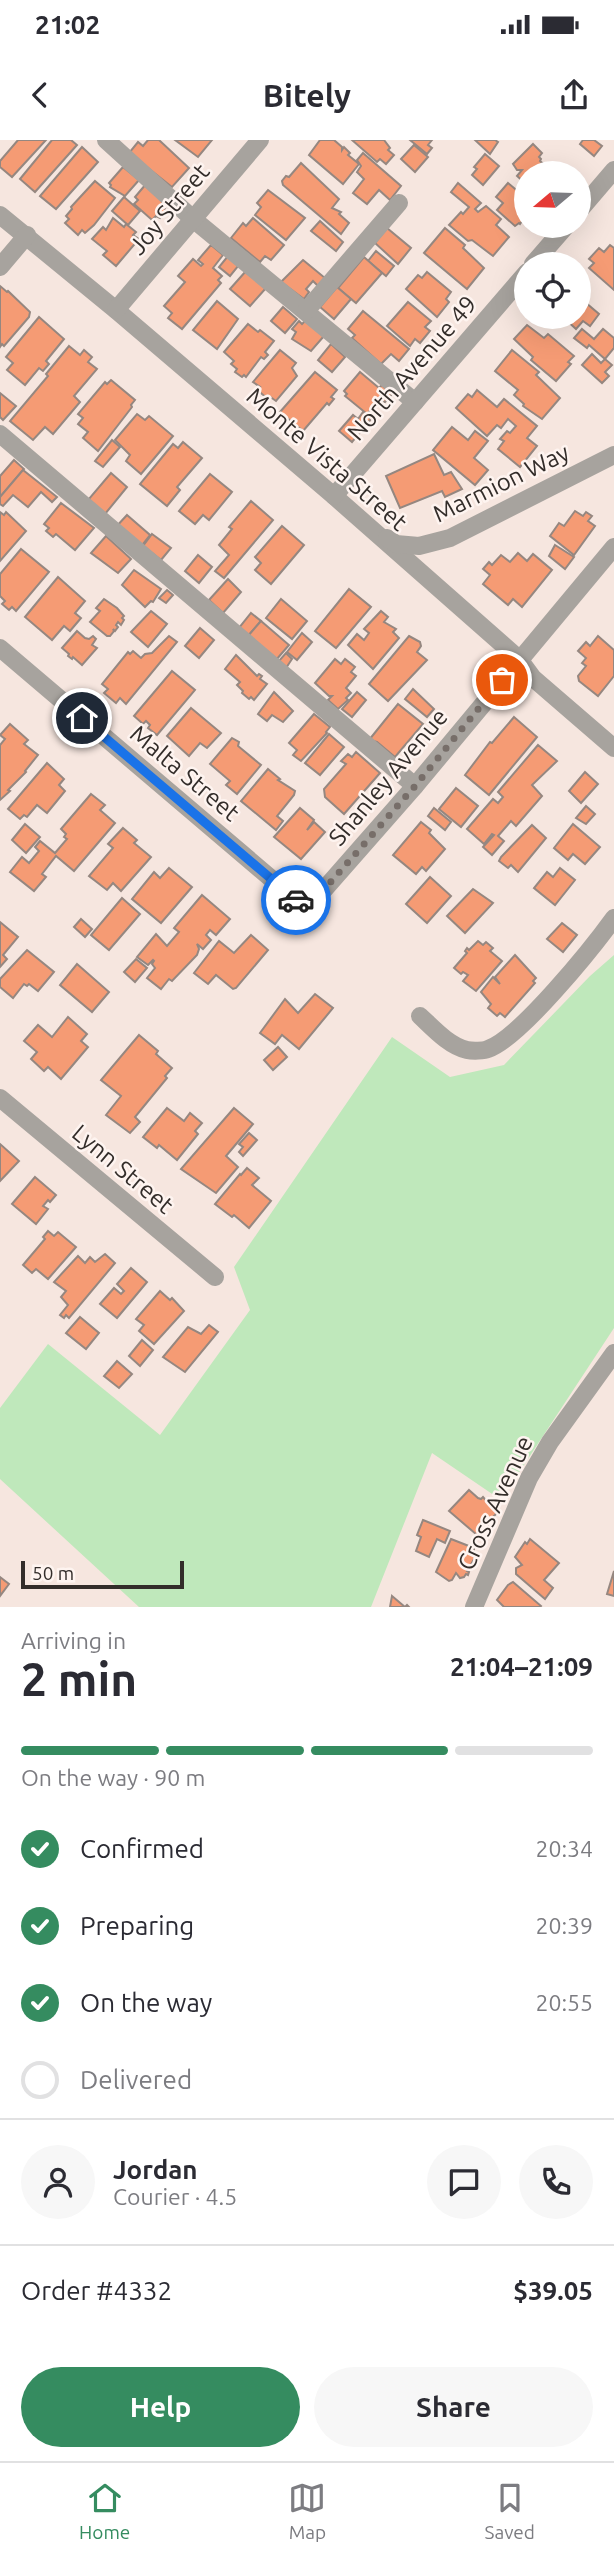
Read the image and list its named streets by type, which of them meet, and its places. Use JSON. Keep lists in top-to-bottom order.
{
  "streets": {
    "street": [
      "Joy Street",
      "North Avenue 49",
      "Monte Vista Street",
      "Marmion Way",
      "Malta Street",
      "Shanley Avenue",
      "Lynn Street",
      "Cross Avenue"
    ]
  },
  "crossings": [
    ["Joy Street", "Monte Vista Street"],
    ["North Avenue 49", "Monte Vista Street"],
    ["Monte Vista Street", "Marmion Way"],
    ["Monte Vista Street", "Shanley Avenue"],
    ["Malta Street", "Shanley Avenue"]
  ],
  "scale_bar": "50 m",
  "north": "left",
  "page": {
    "status": "21:02",
    "header": "Bitely",
    "scale": "50 m",
    "heading": ["2 min", "Arriving in", "21:04–21:09"],
    "panel": [
      "Jordan",
      "Courier · 4.5",
      "Order #4332",
      "$39.05"
    ],
    "bar": "On the way · 90 m",
    "list": [
      ["Confirmed", "20:34"],
      ["Preparing", "20:39"],
      ["On the way", "20:55"],
      "Delivered"
    ],
    "buttons": ["Help", "Share"],
    "tabs": ["Home", "Map", "Saved"]
  }
}
